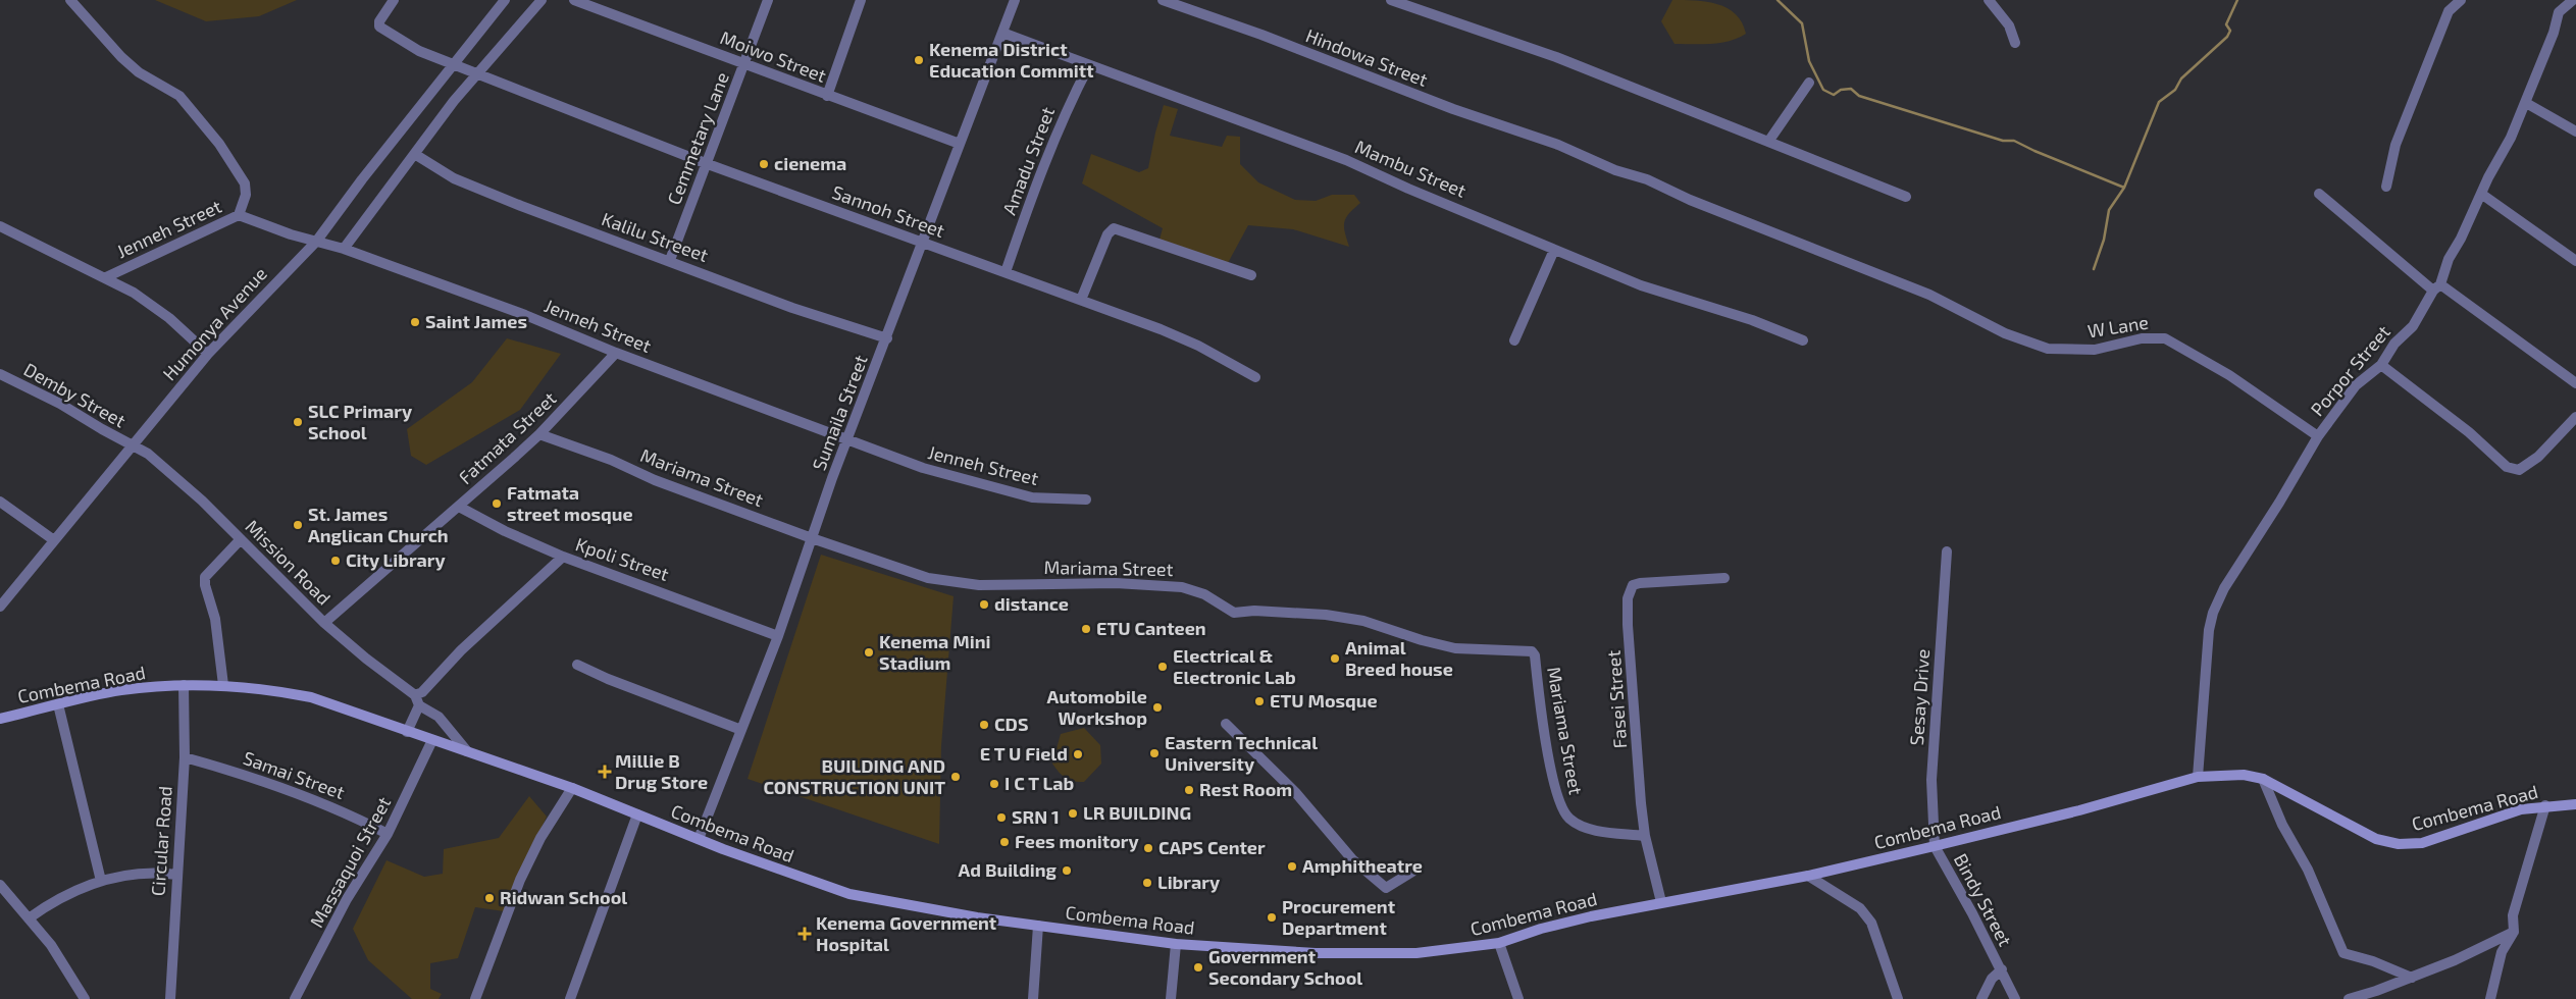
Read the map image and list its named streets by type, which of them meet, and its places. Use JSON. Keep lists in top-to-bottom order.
{
  "streets": {
    "street": [
      "Moiwo Street",
      "Hindowa Street",
      "Cemmetary Lane",
      "Amadu Street",
      "Mambu Street",
      "Sannoh Street",
      "Jenneh Street",
      "Kalilu Streeet",
      "Humonya Avenue",
      "W Lane",
      "Porpor Street",
      "Demby Street",
      "Sumaila Street",
      "Fatmata Street",
      "Mariama Street",
      "Kpoli Street",
      "Mission Road",
      "Combema Road",
      "Sesay Drive",
      "Fasei Street",
      "Samai Street",
      "Circular Road",
      "Massaquoi Street",
      "Bindy Street"
    ]
  },
  "crossings": [
    ["Moiwo Street", "Cemmetary Lane"],
    ["Moiwo Street", "Sumaila Street"],
    ["Hindowa Street", "W Lane"],
    ["Cemmetary Lane", "Sannoh Street"],
    ["Cemmetary Lane", "Kalilu Streeet"],
    ["Amadu Street", "Mambu Street"],
    ["Amadu Street", "Sannoh Street"],
    ["Mambu Street", "Sumaila Street"],
    ["Sannoh Street", "Humonya Avenue"],
    ["Sannoh Street", "Sumaila Street"],
    ["Jenneh Street", "Humonya Avenue"],
    ["Jenneh Street", "Sumaila Street"],
    ["Jenneh Street", "Fatmata Street"],
    ["Kalilu Streeet", "Sumaila Street"],
    ["Humonya Avenue", "Demby Street"],
    ["Humonya Avenue", "Mission Road"],
    ["W Lane", "Porpor Street"],
    ["Porpor Street", "Combema Road"],
    ["Demby Street", "Mission Road"],
    ["Sumaila Street", "Mariama Street"],
    ["Sumaila Street", "Kpoli Street"],
    ["Sumaila Street", "Combema Road"],
    ["Fatmata Street", "Mariama Street"],
    ["Fatmata Street", "Kpoli Street"],
    ["Fatmata Street", "Mission Road"],
    ["Mariama Street", "Fasei Street"],
    ["Mission Road", "Combema Road"],
    ["Combema Road", "Sesay Drive"],
    ["Combema Road", "Fasei Street"],
    ["Combema Road", "Circular Road"],
    ["Combema Road", "Massaquoi Street"],
    ["Combema Road", "Bindy Street"],
    ["Sesay Drive", "Bindy Street"],
    ["Samai Street", "Circular Road"],
    ["Samai Street", "Massaquoi Street"]
  ],
  "places": {
    "other": [
      "Kenema District Education Committ",
      "cienema",
      "Saint James",
      "SLC Primary School",
      "Fatmata street mosque",
      "St. James Anglican Church",
      "City Library",
      "distance",
      "ETU Canteen",
      "Kenema Mini Stadium",
      "Animal Breed house",
      "Electrical & Electronic Lab",
      "ETU Mosque",
      "Automobile Workshop",
      "CDS",
      "Eastern Technical University",
      "E T U Field",
      "BUILDING AND CONSTRUCTION UNIT",
      "I C T Lab",
      "Rest Room",
      "LR BUILDING",
      "SRN 1",
      "Fees monitory",
      "CAPS Center",
      "Amphitheatre",
      "Ad Building",
      "Library",
      "Ridwan School",
      "Procurement Department",
      "Government Secondary School"
    ],
    "health": ["Millie B Drug Store", "Kenema Government Hospital"]
  }
}
